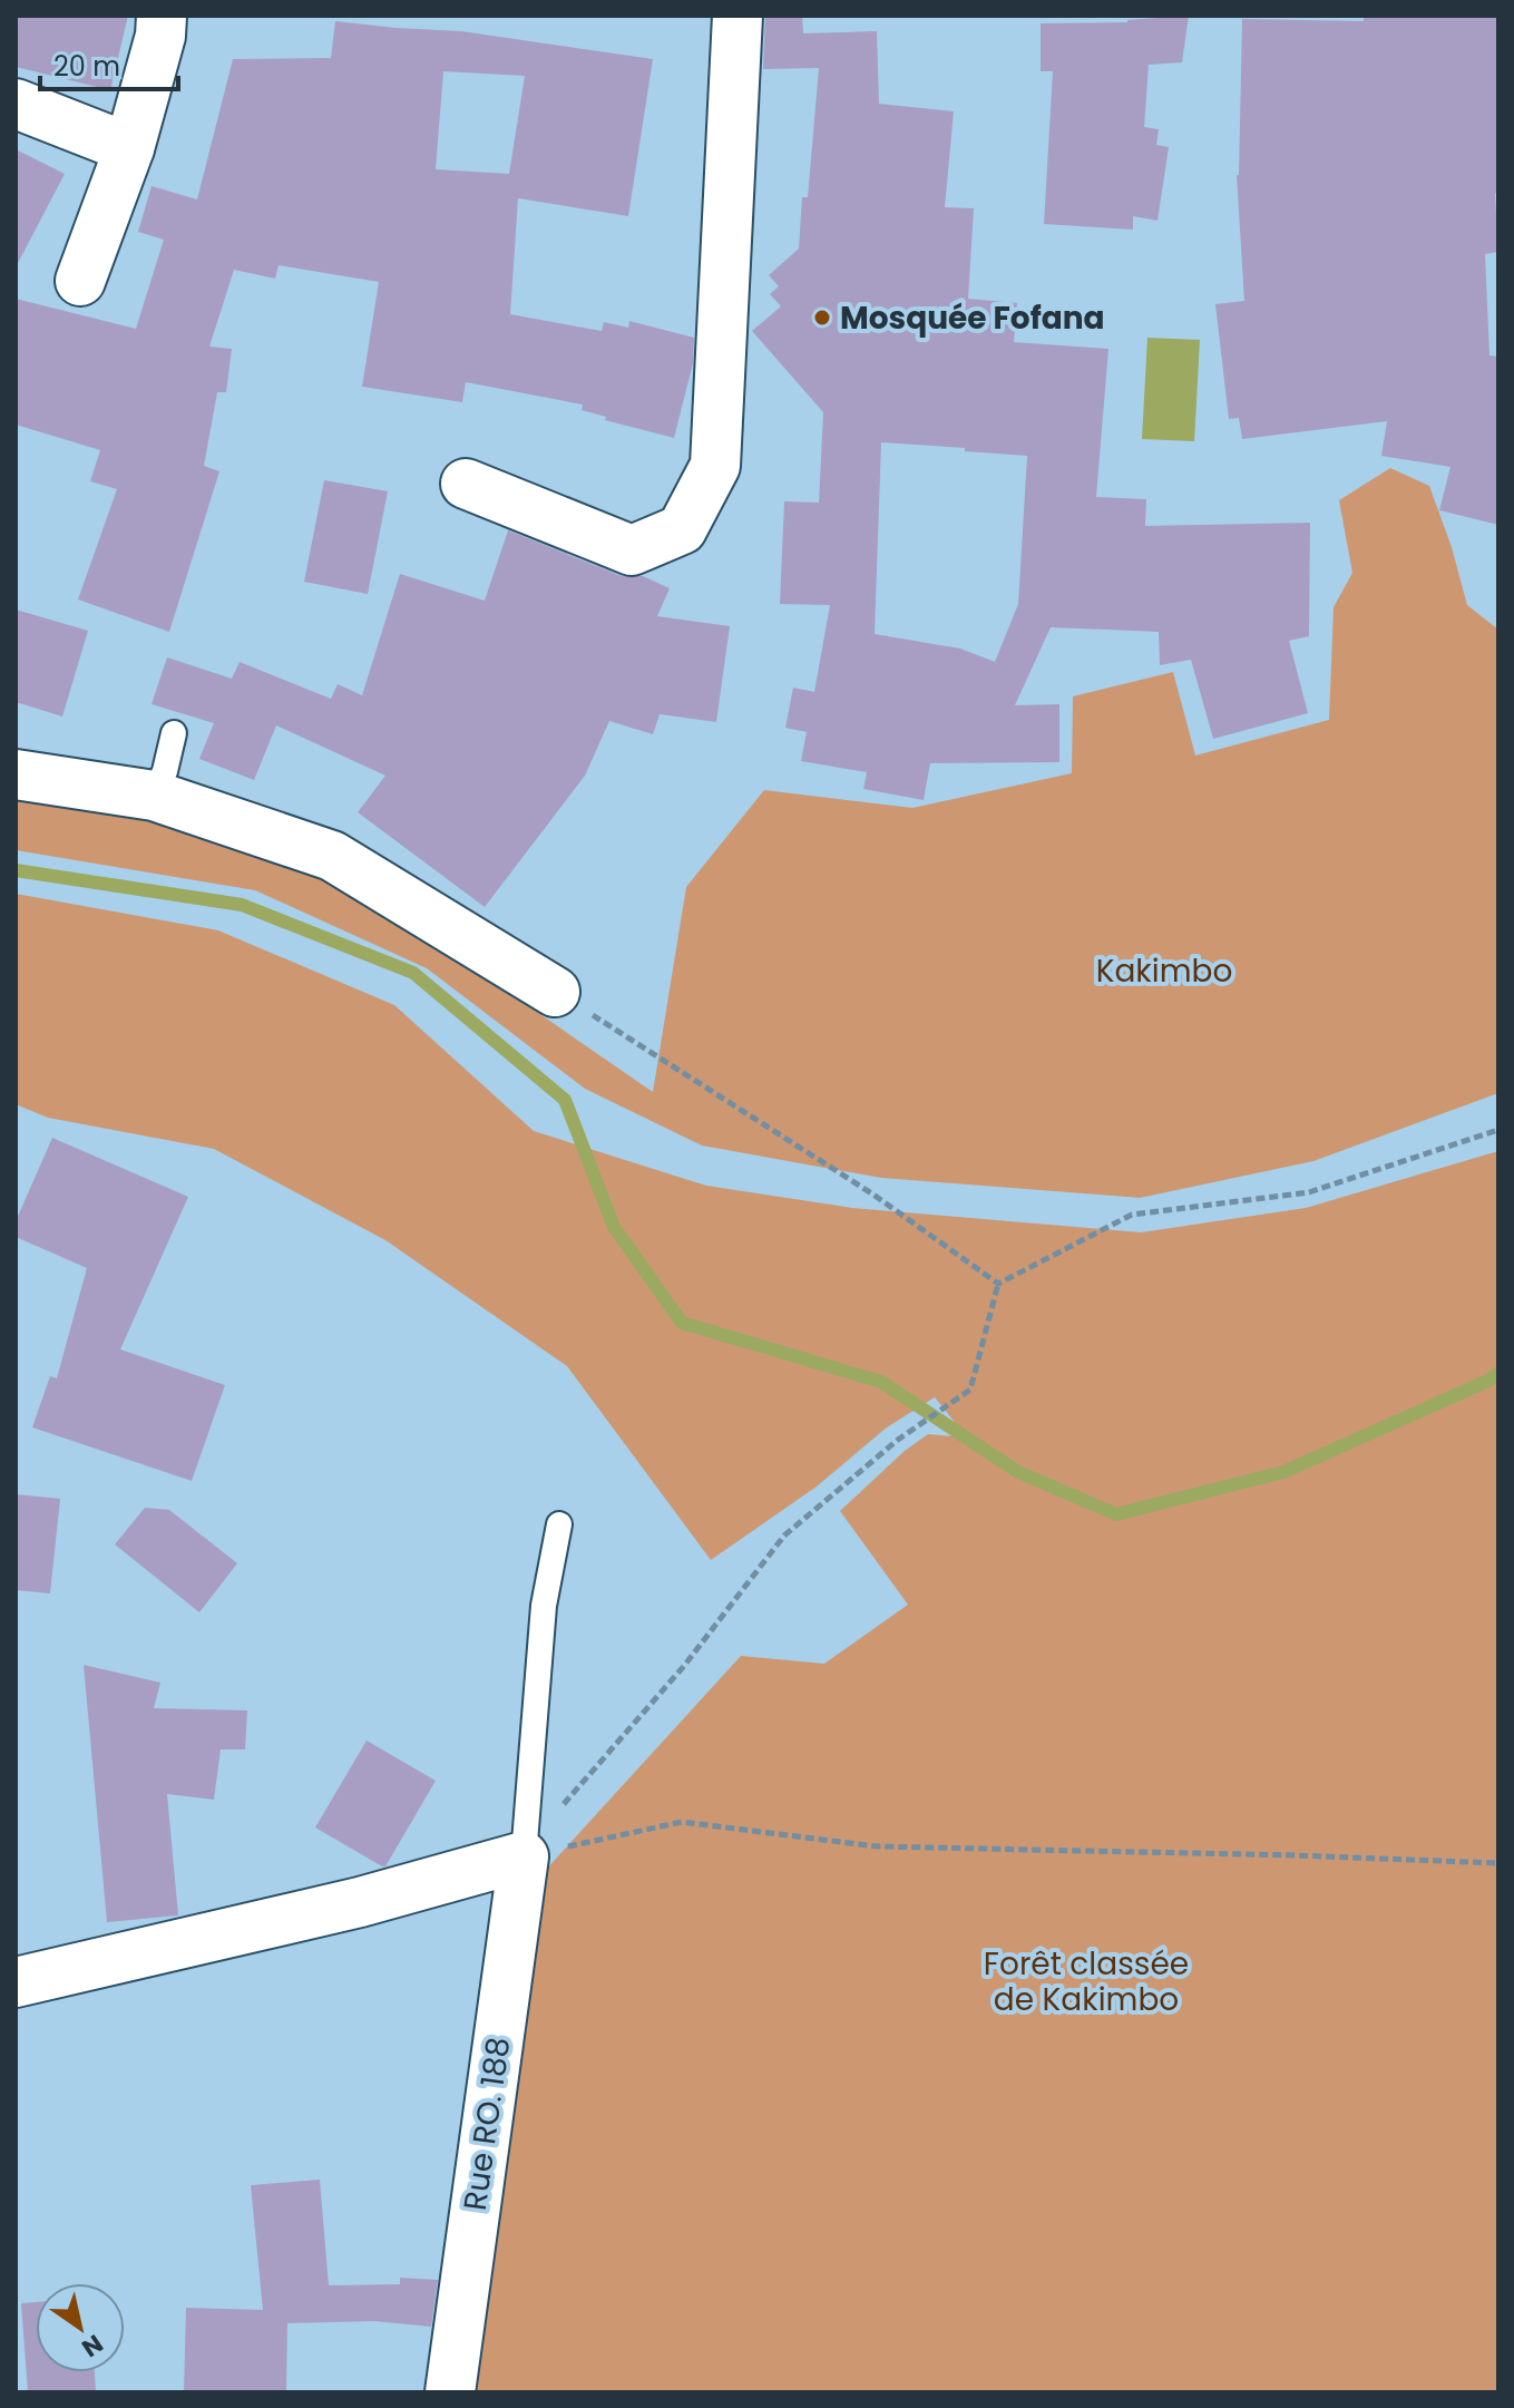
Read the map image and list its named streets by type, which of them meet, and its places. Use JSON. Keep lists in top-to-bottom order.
{
  "streets": {
    "street": ["Rue RO. 188"]
  },
  "parks": ["Kakimbo", "Forêt classée de Kakimbo"],
  "places": ["Mosquée Fofana"],
  "scale_bar": "20 m",
  "north": "bottom right"
}
